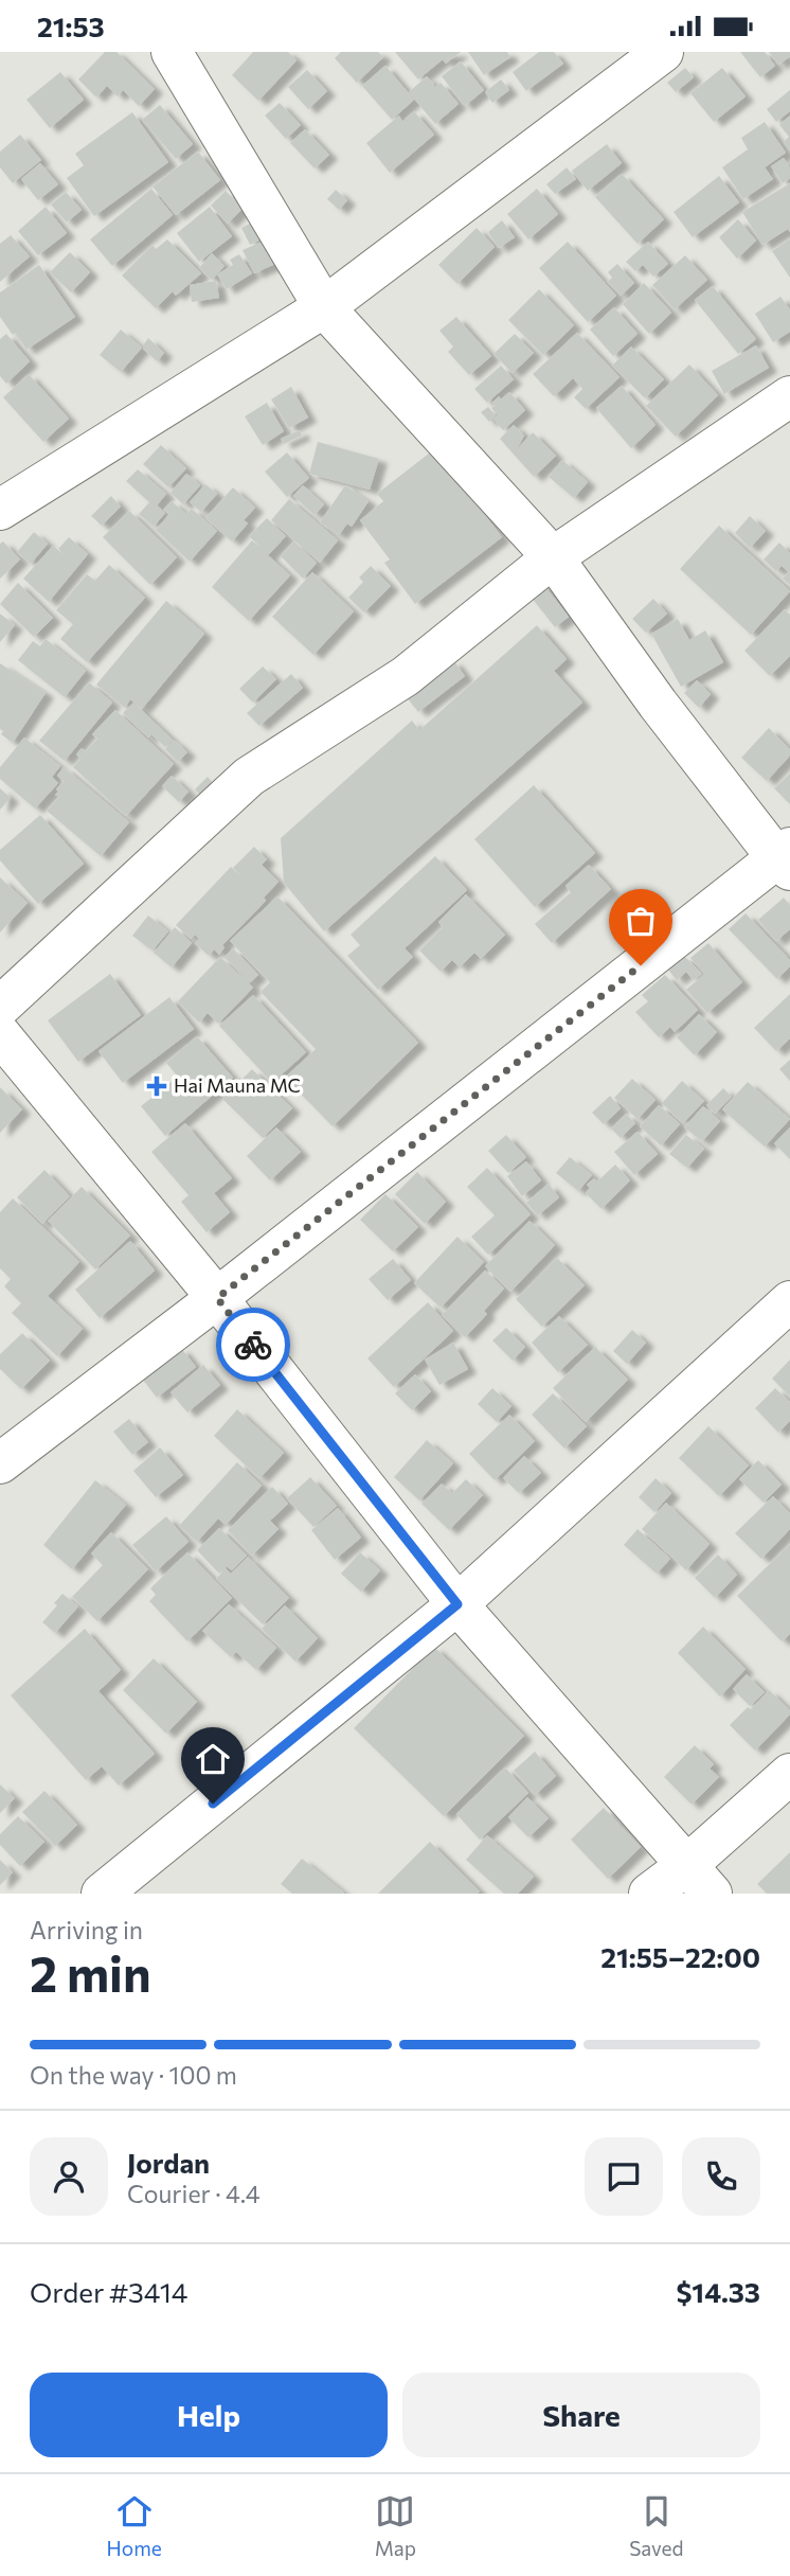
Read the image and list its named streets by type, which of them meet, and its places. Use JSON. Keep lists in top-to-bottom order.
{
  "places": {
    "health": ["Hai Mauna MC"]
  },
  "page": {
    "status": "21:53",
    "heading": ["2 min", "Arriving in", "21:55–22:00"],
    "panel": [
      "Jordan",
      "Courier · 4.4",
      "Order #3414",
      "$14.33"
    ],
    "bar": "On the way · 100 m",
    "buttons": ["Help", "Share"],
    "tabs": ["Home", "Map", "Saved"]
  }
}
